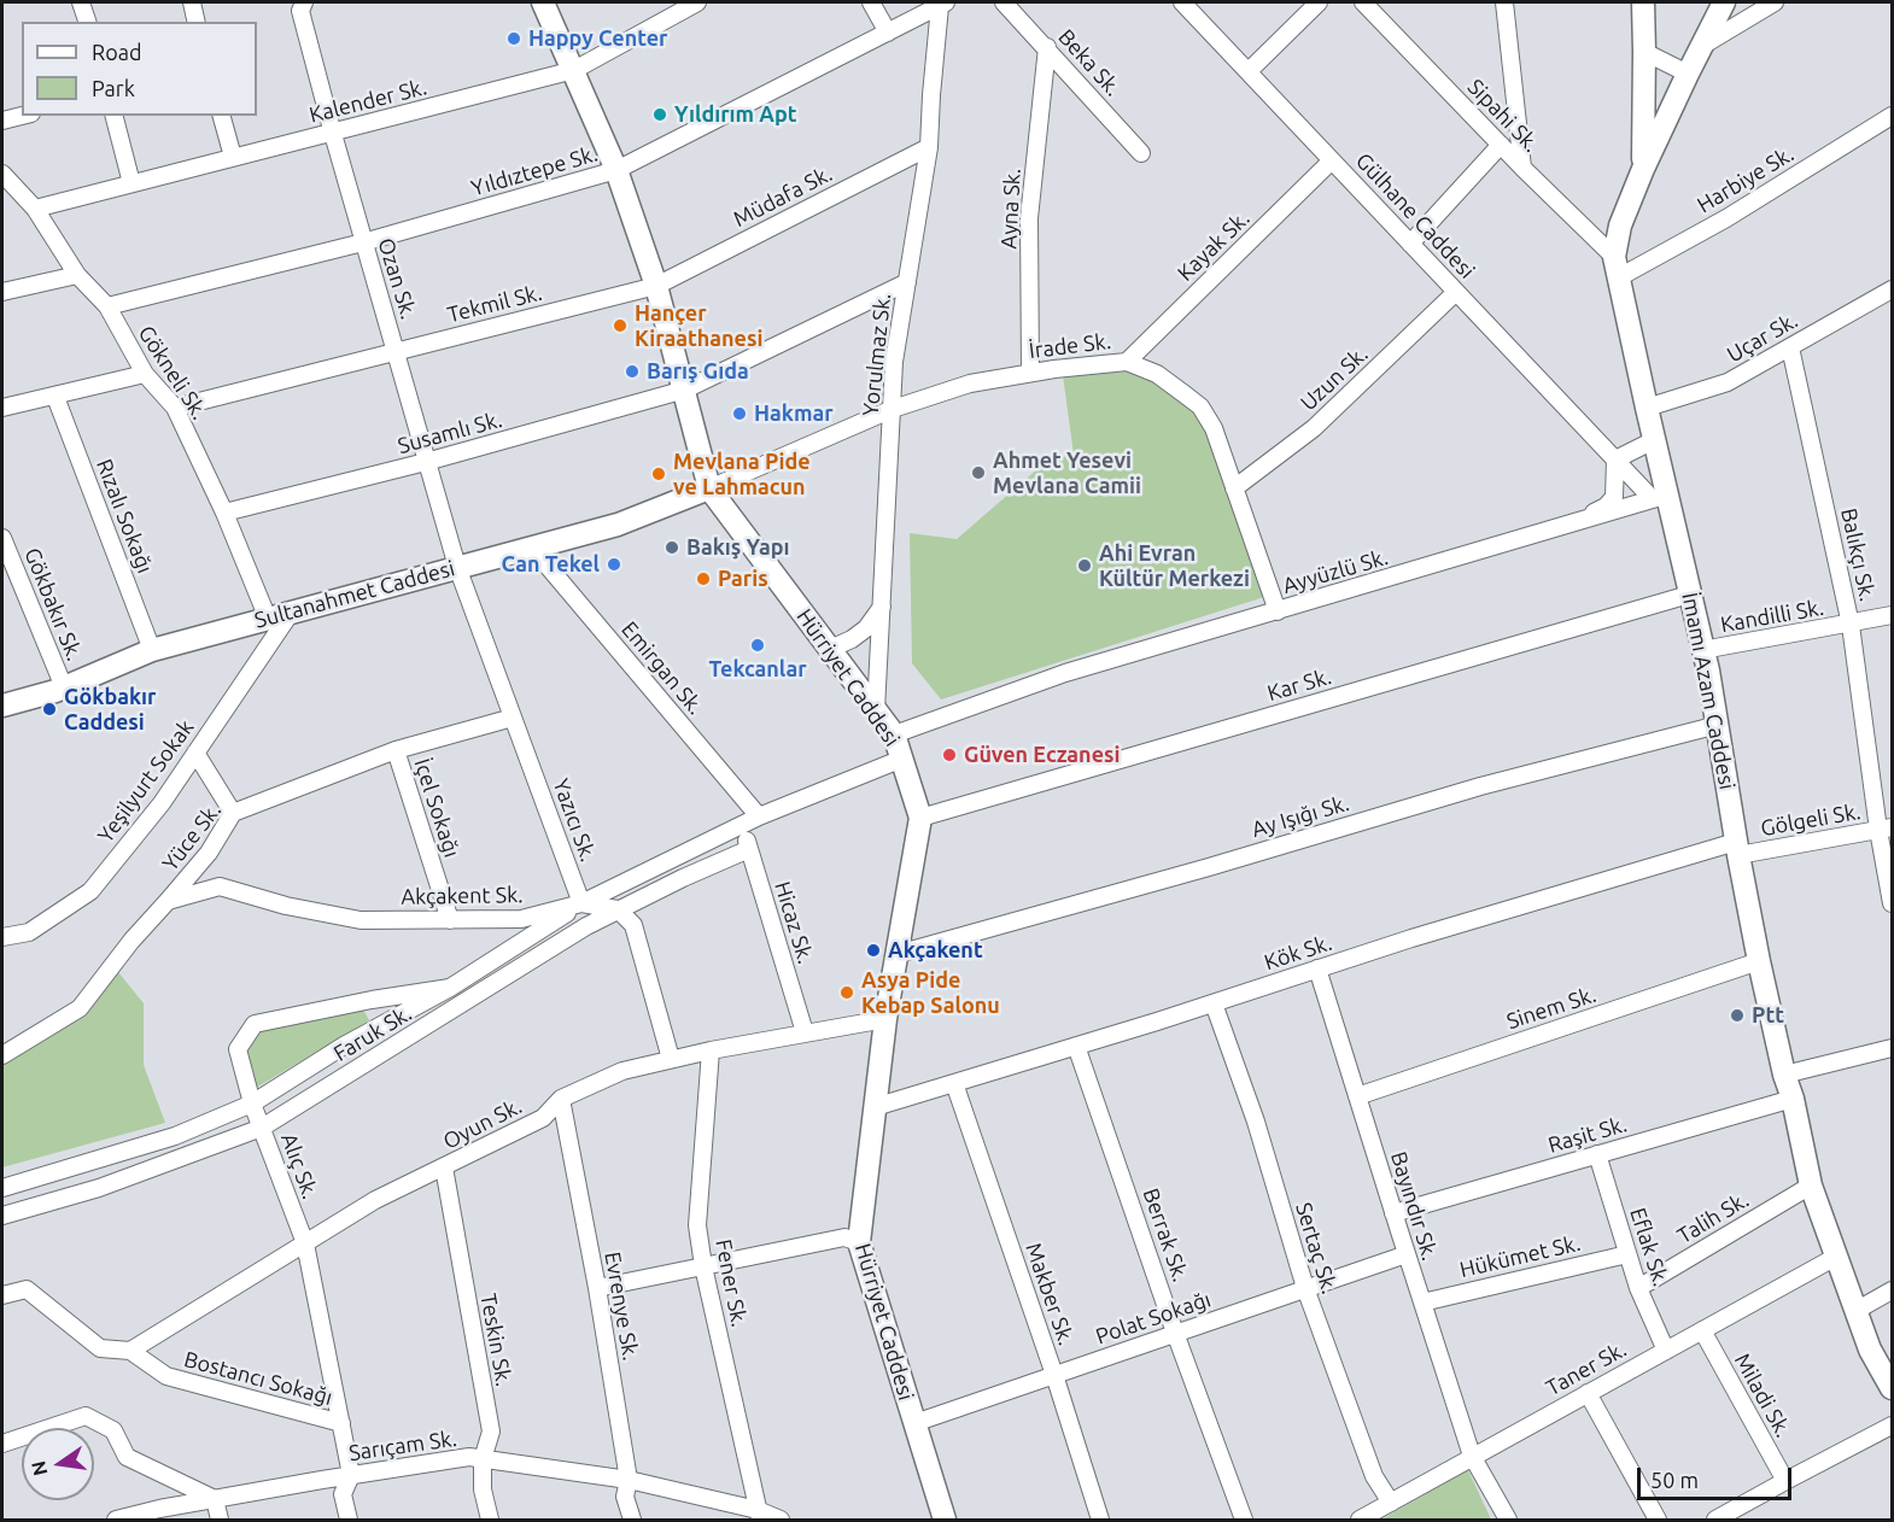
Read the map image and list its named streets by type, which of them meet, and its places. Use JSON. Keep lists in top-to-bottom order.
{
  "streets": {
    "street": [
      "Beka Sk.",
      "Kalender Sk.",
      "Sipahi Sk.",
      "Yıldıztepe Sk.",
      "Harbiye Sk.",
      "Müdafa Sk.",
      "Ayna Sk.",
      "Gülhane Caddesi",
      "Kayak Sk.",
      "Ozan Sk.",
      "Tekmil Sk.",
      "Uçar Sk.",
      "İrade Sk.",
      "Yorulmaz Sk.",
      "Gökneli Sk.",
      "Uzun Sk.",
      "Susamlı Sk.",
      "Rızalı Sokağı",
      "Balıkçı Sk.",
      "Ayyüzlü Sk.",
      "Sultanahmet Caddesi",
      "Gökbakır Sk.",
      "Kandilli Sk.",
      "Emirgan Sk.",
      "Hürriyet Caddesi",
      "Kar Sk.",
      "İmamı Azam Caddesi",
      "Yeşilyurt Sokak",
      "İçel Sokağı",
      "Ay Işığı Sk.",
      "Yazıcı Sk.",
      "Gölgeli Sk.",
      "Yüce Sk.",
      "Akçakent Sk.",
      "Hicaz Sk.",
      "Kök Sk.",
      "Sinem Sk.",
      "Faruk Sk.",
      "Oyun Sk.",
      "Raşit Sk.",
      "Alıç Sk.",
      "Bayındır Sk.",
      "Talih Sk.",
      "Berrak Sk.",
      "Eflak Sk.",
      "Sertaç Sk.",
      "Hükümet Sk.",
      "Fener Sk.",
      "Makber Sk.",
      "Evrenye Sk.",
      "Polat Sokağı",
      "Teskin Sk.",
      "Taner Sk.",
      "Bostancı Sokağı",
      "Miladi Sk.",
      "Sarıçam Sk."
    ]
  },
  "crossings": [
    ["Beka Sk.", "Ayna Sk."],
    ["Kalender Sk.", "Ozan Sk."],
    ["Kalender Sk.", "Gökneli Sk."],
    ["Kalender Sk.", "Hürriyet Caddesi"],
    ["Sipahi Sk.", "Harbiye Sk."],
    ["Sipahi Sk.", "İmamı Azam Caddesi"],
    ["Yıldıztepe Sk.", "Ozan Sk."],
    ["Yıldıztepe Sk.", "Yorulmaz Sk."],
    ["Yıldıztepe Sk.", "Gökneli Sk."],
    ["Yıldıztepe Sk.", "Hürriyet Caddesi"],
    ["Harbiye Sk.", "İmamı Azam Caddesi"],
    ["Müdafa Sk.", "Tekmil Sk."],
    ["Müdafa Sk.", "Yorulmaz Sk."],
    ["Müdafa Sk.", "Hürriyet Caddesi"],
    ["Ayna Sk.", "İrade Sk."],
    ["Gülhane Caddesi", "Kayak Sk."],
    ["Gülhane Caddesi", "Uzun Sk."],
    ["Gülhane Caddesi", "Ayyüzlü Sk."],
    ["Gülhane Caddesi", "İmamı Azam Caddesi"],
    ["Kayak Sk.", "İrade Sk."],
    ["Ozan Sk.", "Tekmil Sk."],
    ["Ozan Sk.", "Susamlı Sk."],
    ["Ozan Sk.", "Sultanahmet Caddesi"],
    ["Ozan Sk.", "Yazıcı Sk."],
    ["Tekmil Sk.", "Gökneli Sk."],
    ["Tekmil Sk.", "Hürriyet Caddesi"],
    ["Uçar Sk.", "Balıkçı Sk."],
    ["Uçar Sk.", "İmamı Azam Caddesi"],
    ["İrade Sk.", "Yorulmaz Sk."],
    ["İrade Sk.", "Uzun Sk."],
    ["İrade Sk.", "Ayyüzlü Sk."],
    ["İrade Sk.", "Sultanahmet Caddesi"],
    ["İrade Sk.", "Hürriyet Caddesi"],
    ["Yorulmaz Sk.", "Susamlı Sk."],
    ["Yorulmaz Sk.", "Hürriyet Caddesi"],
    ["Gökneli Sk.", "Susamlı Sk."],
    ["Gökneli Sk.", "Sultanahmet Caddesi"],
    ["Susamlı Sk.", "Hürriyet Caddesi"],
    ["Rızalı Sokağı", "Sultanahmet Caddesi"],
    ["Balıkçı Sk.", "Kandilli Sk."],
    ["Balıkçı Sk.", "Gölgeli Sk."],
    ["Ayyüzlü Sk.", "Hürriyet Caddesi"],
    ["Ayyüzlü Sk.", "İmamı Azam Caddesi"],
    ["Sultanahmet Caddesi", "Gökbakır Sk."],
    ["Sultanahmet Caddesi", "Emirgan Sk."],
    ["Sultanahmet Caddesi", "Hürriyet Caddesi"],
    ["Sultanahmet Caddesi", "Yeşilyurt Sokak"],
    ["Sultanahmet Caddesi", "Yazıcı Sk."],
    ["Kandilli Sk.", "İmamı Azam Caddesi"],
    ["Emirgan Sk.", "Akçakent Sk."],
    ["Hürriyet Caddesi", "Kar Sk."],
    ["Hürriyet Caddesi", "Ay Işığı Sk."],
    ["Hürriyet Caddesi", "Akçakent Sk."],
    ["Hürriyet Caddesi", "Kök Sk."],
    ["Hürriyet Caddesi", "Oyun Sk."],
    ["Hürriyet Caddesi", "Polat Sokağı"],
    ["Kar Sk.", "İmamı Azam Caddesi"],
    ["İmamı Azam Caddesi", "Ay Işığı Sk."],
    ["İmamı Azam Caddesi", "Gölgeli Sk."],
    ["İmamı Azam Caddesi", "Kök Sk."],
    ["İmamı Azam Caddesi", "Sinem Sk."],
    ["İmamı Azam Caddesi", "Raşit Sk."],
    ["İmamı Azam Caddesi", "Talih Sk."],
    ["İmamı Azam Caddesi", "Taner Sk."],
    ["İçel Sokağı", "Yüce Sk."],
    ["İçel Sokağı", "Akçakent Sk."],
    ["Yazıcı Sk.", "Yüce Sk."],
    ["Yazıcı Sk.", "Akçakent Sk."],
    ["Gölgeli Sk.", "Kök Sk."],
    ["Yüce Sk.", "Akçakent Sk."],
    ["Akçakent Sk.", "Hicaz Sk."],
    ["Hicaz Sk.", "Faruk Sk."],
    ["Hicaz Sk.", "Oyun Sk."],
    ["Kök Sk.", "Bayındır Sk."],
    ["Kök Sk.", "Berrak Sk."],
    ["Kök Sk.", "Sertaç Sk."],
    ["Kök Sk.", "Makber Sk."],
    ["Sinem Sk.", "Bayındır Sk."],
    ["Faruk Sk.", "Alıç Sk."],
    ["Oyun Sk.", "Alıç Sk."],
    ["Oyun Sk.", "Fener Sk."],
    ["Oyun Sk.", "Evrenye Sk."],
    ["Oyun Sk.", "Teskin Sk."],
    ["Oyun Sk.", "Bostancı Sokağı"],
    ["Raşit Sk.", "Bayındır Sk."],
    ["Raşit Sk.", "Eflak Sk."],
    ["Alıç Sk.", "Bostancı Sokağı"],
    ["Alıç Sk.", "Sarıçam Sk."],
    ["Bayındır Sk.", "Hükümet Sk."],
    ["Bayındır Sk.", "Polat Sokağı"],
    ["Bayındır Sk.", "Taner Sk."],
    ["Talih Sk.", "Eflak Sk."],
    ["Berrak Sk.", "Polat Sokağı"],
    ["Eflak Sk.", "Hükümet Sk."],
    ["Eflak Sk.", "Taner Sk."],
    ["Sertaç Sk.", "Polat Sokağı"],
    ["Sertaç Sk.", "Taner Sk."],
    ["Fener Sk.", "Sarıçam Sk."],
    ["Makber Sk.", "Polat Sokağı"],
    ["Evrenye Sk.", "Sarıçam Sk."],
    ["Teskin Sk.", "Sarıçam Sk."],
    ["Taner Sk.", "Miladi Sk."]
  ],
  "places": [
    "Happy Center",
    "Yıldırım Apt",
    "Hançer Kiraathanesi",
    "Barış Gıda",
    "Hakmar",
    "Ahmet Yesevi Mevlana Camii",
    "Mevlana Pide ve Lahmacun",
    "Bakış Yapı",
    "Can Tekel",
    "Ahi Evran Kültür Merkezi",
    "Paris",
    "Tekcanlar",
    "Gökbakır Caddesi",
    "Güven Eczanesi",
    "Akçakent",
    "Asya Pide Kebap Salonu",
    "Ptt"
  ],
  "legend": ["Road", "Park"],
  "scale_bar": "50 m",
  "north": "left"
}
